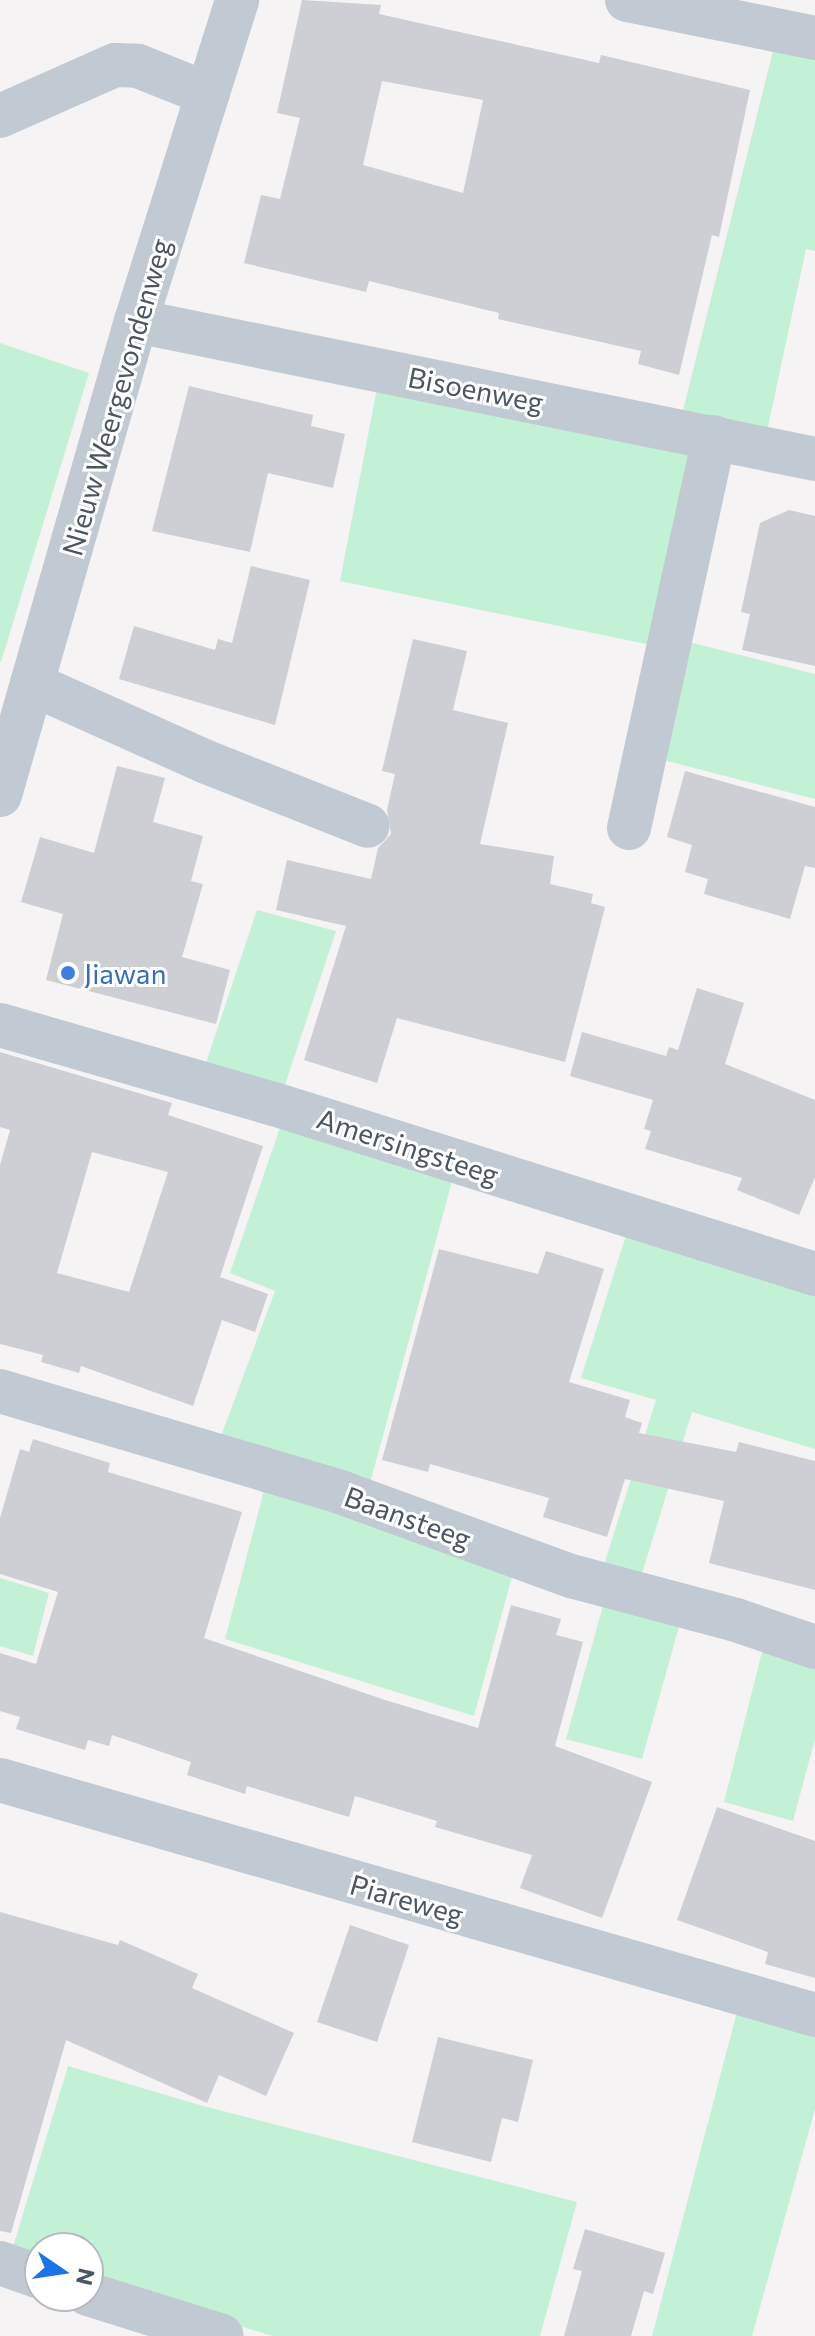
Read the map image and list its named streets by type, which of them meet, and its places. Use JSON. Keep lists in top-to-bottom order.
{
  "streets": {
    "street": [
      "Bisoenweg",
      "Nieuw Weergevondenweg",
      "Amersingsteeg",
      "Baansteeg",
      "Piareweg"
    ]
  },
  "crossings": [
    ["Bisoenweg", "Nieuw Weergevondenweg"]
  ],
  "places": ["Jiawan"],
  "north": "right"
}
